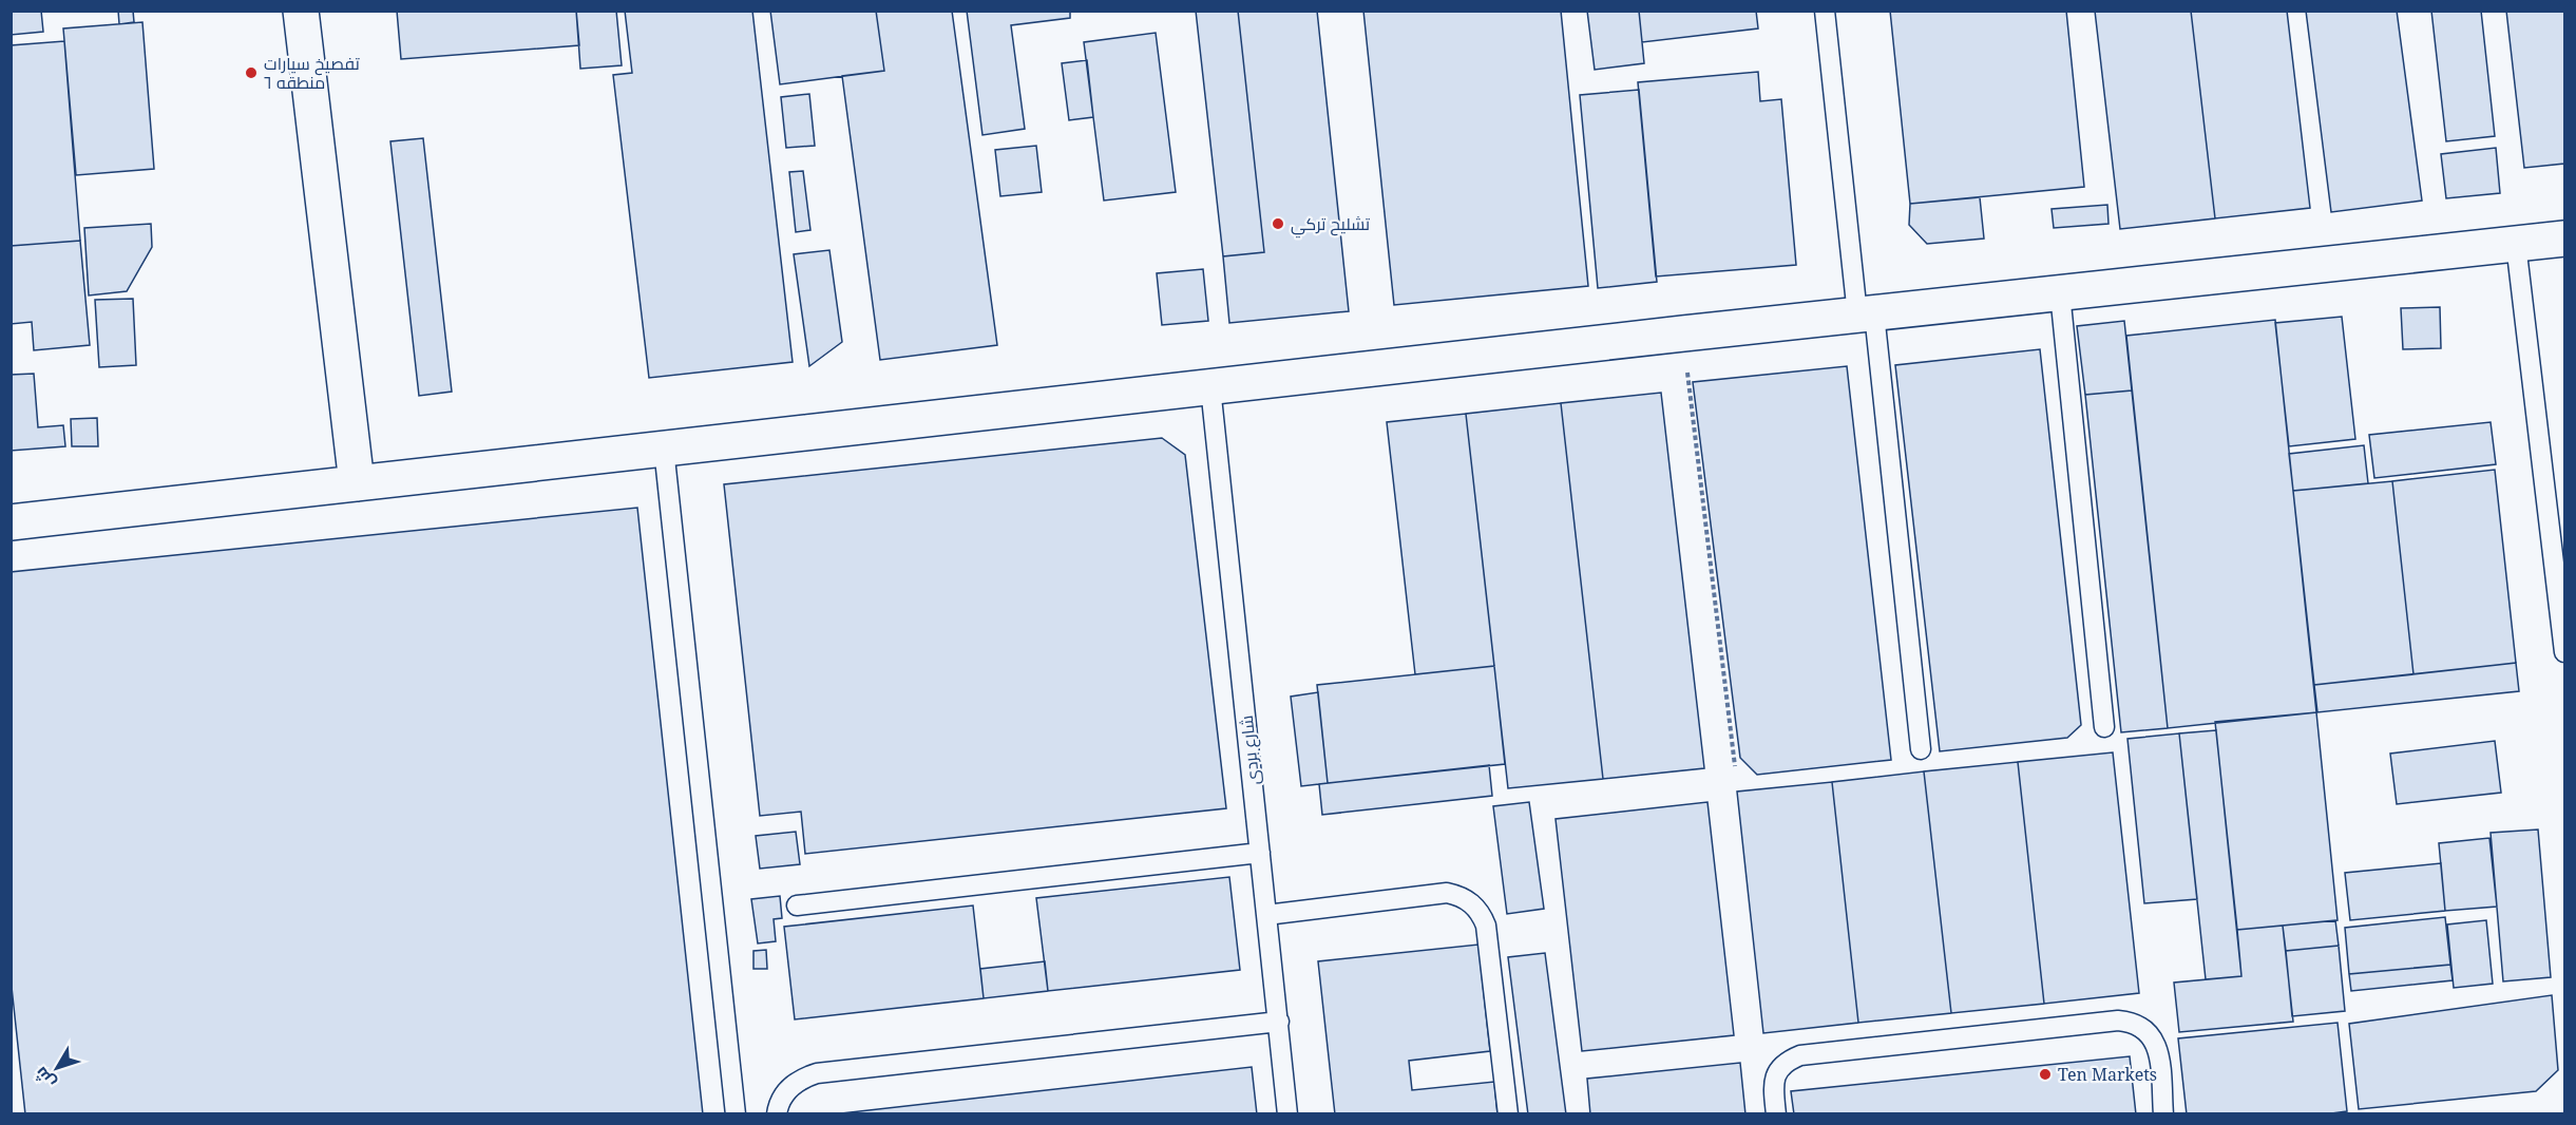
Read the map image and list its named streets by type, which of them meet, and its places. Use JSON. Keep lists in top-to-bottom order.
{
  "streets": {
    "lane": ["شارع بردى"]
  },
  "places": ["تفصيخ سيارات منطقه ٦", "تشليح تركي", "Ten Markets"],
  "north": "bottom left"
}
